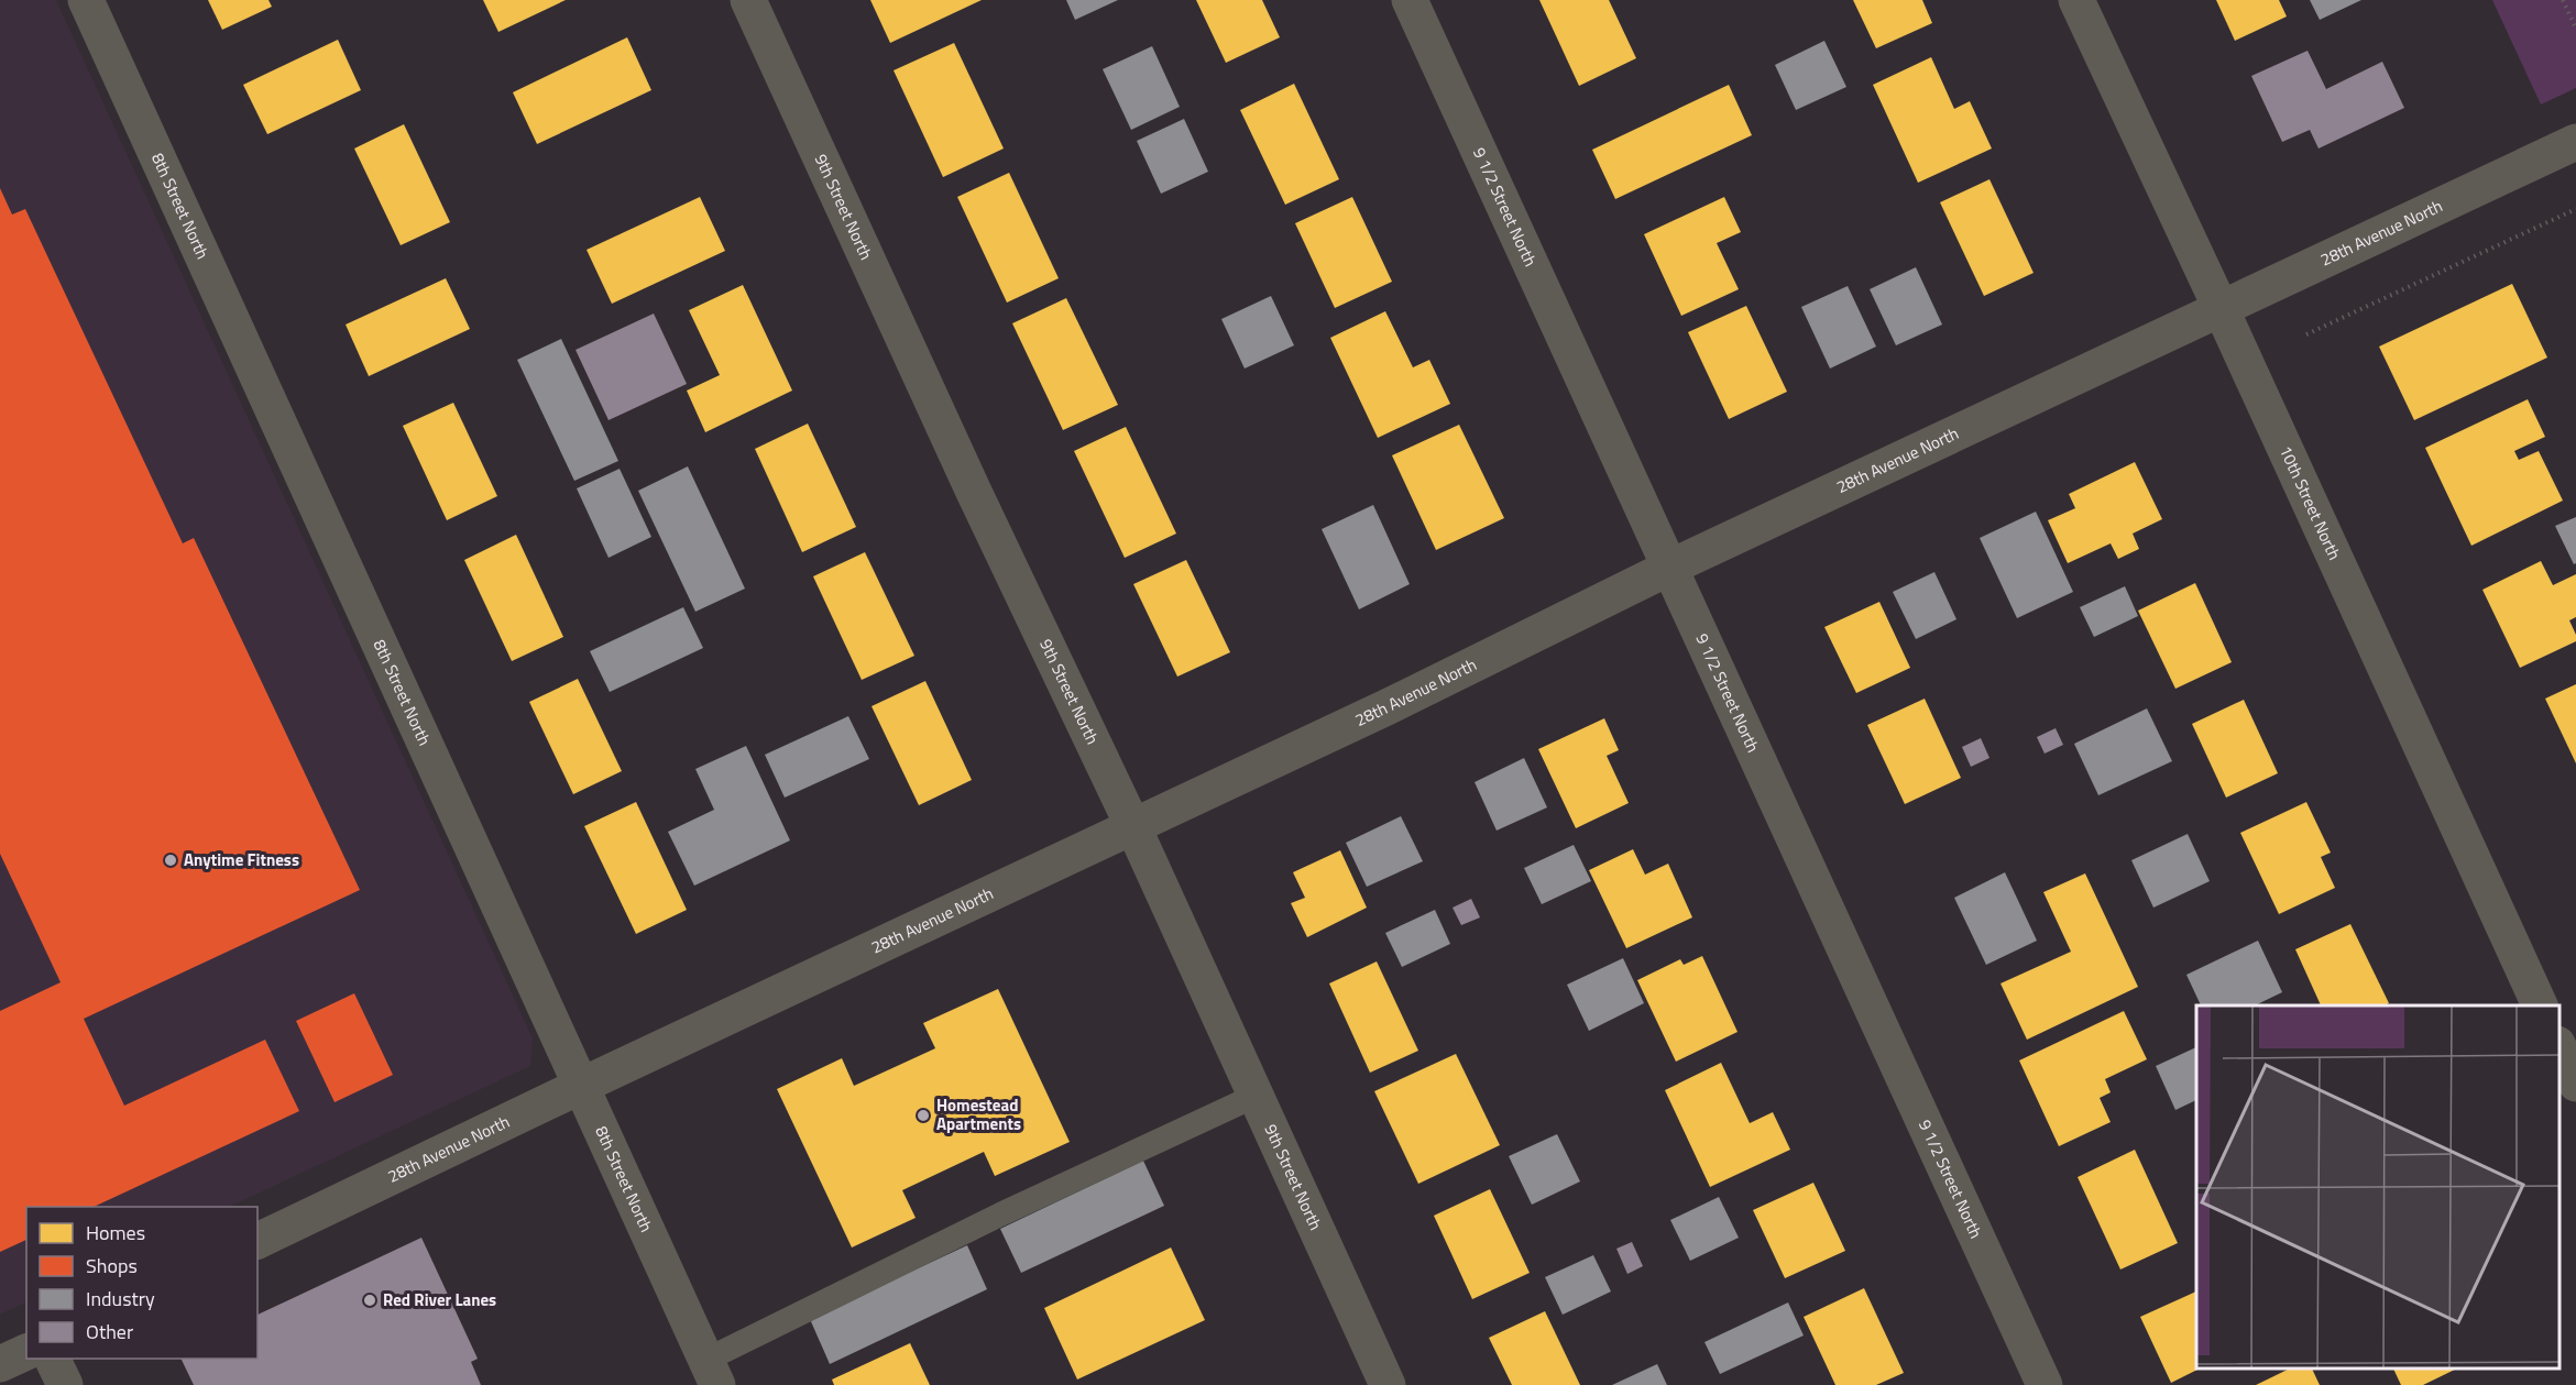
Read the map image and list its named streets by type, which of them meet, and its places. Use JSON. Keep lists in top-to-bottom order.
{
  "streets": {
    "street": [
      "8th Street North",
      "9 1/2 Street North",
      "9th Street North",
      "28th Avenue North",
      "10th Street North"
    ]
  },
  "crossings": [
    ["8th Street North", "28th Avenue North"],
    ["9 1/2 Street North", "28th Avenue North"],
    ["9th Street North", "28th Avenue North"],
    ["28th Avenue North", "10th Street North"]
  ],
  "places": ["Anytime Fitness", "Homestead Apartments", "Red River Lanes"],
  "legend": [
    "Homes",
    "Shops",
    "Industry",
    "Other"
  ]
}
